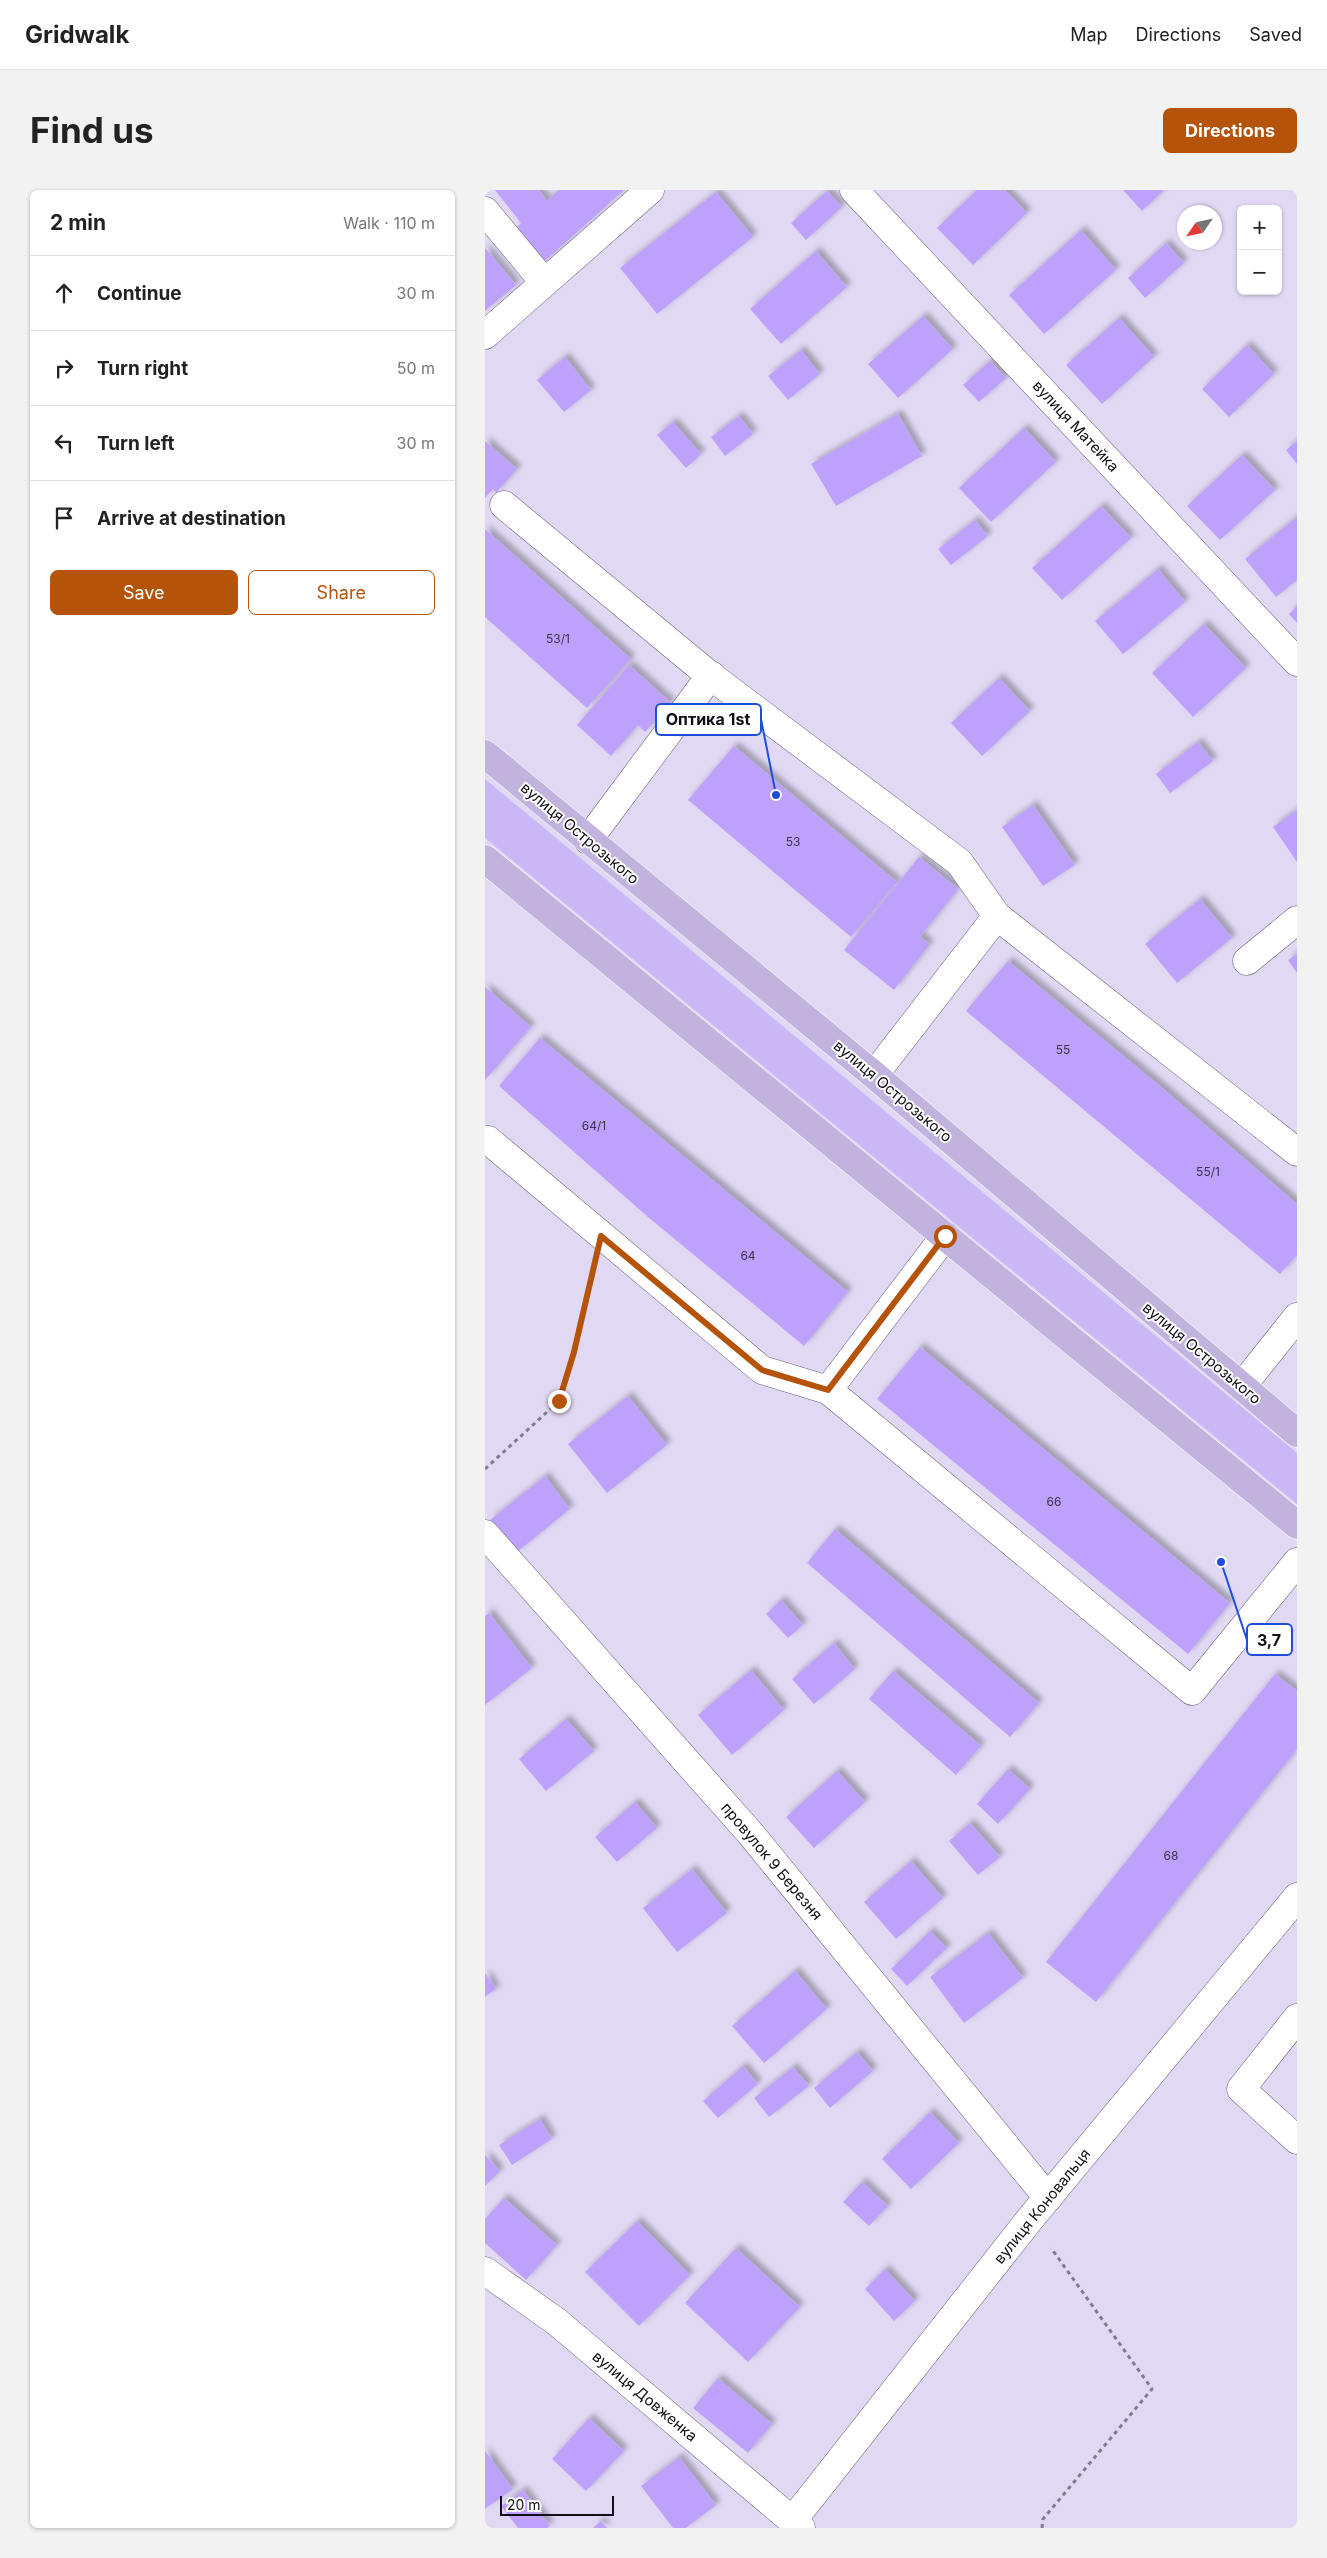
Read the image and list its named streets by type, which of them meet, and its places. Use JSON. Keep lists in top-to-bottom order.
{
  "streets": {
    "main road": ["вулиця Острозького"],
    "street": [
      "вулиця Матейка",
      "провулок 9 Березня",
      "вулиця Коновальця",
      "вулиця Довженка"
    ]
  },
  "crossings": [
    ["провулок 9 Березня", "вулиця Коновальця"],
    ["вулиця Коновальця", "вулиця Довженка"]
  ],
  "places": ["Оптика 1st", "3,7"],
  "house_numbers": [
    "53/1",
    "53",
    "55",
    "64/1",
    "55/1",
    "64",
    "66",
    "68"
  ],
  "scale_bar": "20 m",
  "north": "bottom left",
  "page": {
    "header": "Gridwalk",
    "nav": ["Map", "Directions", "Saved"],
    "buttons": [
      "Directions",
      ["Save", "Share"]
    ],
    "title": "Find us",
    "heading": ["2 min", "Walk · 110 m"],
    "map_buttons": ["+", "−"],
    "list": [
      ["Continue", "30 m"],
      ["Turn right", "50 m"],
      ["Turn left", "30 m"],
      "Arrive at destination"
    ],
    "scale": "20 m"
  }
}
